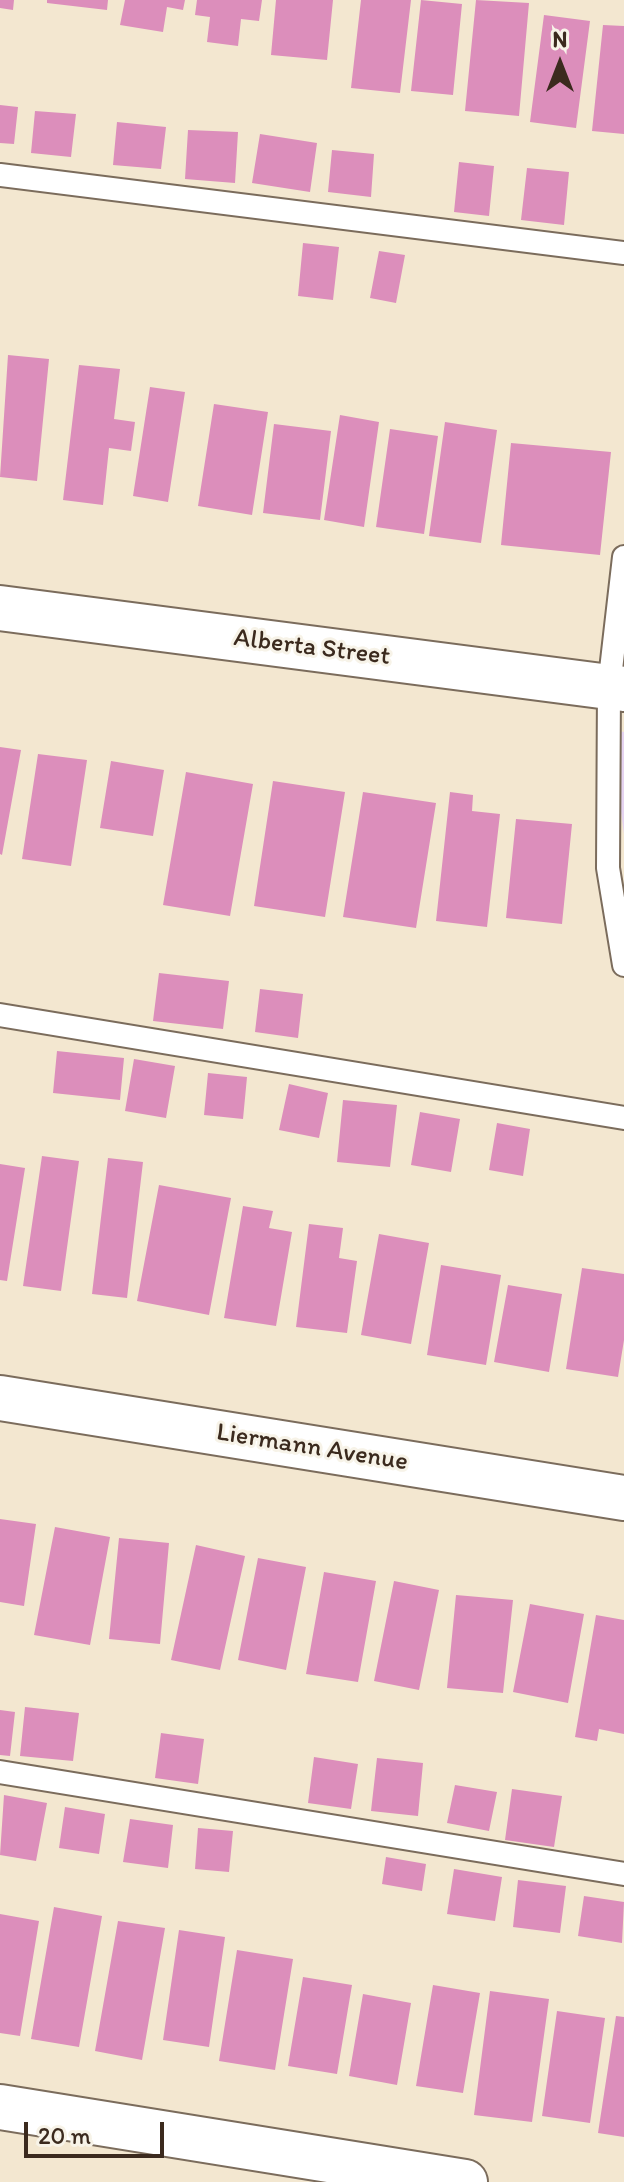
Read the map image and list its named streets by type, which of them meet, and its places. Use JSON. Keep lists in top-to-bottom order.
{
  "streets": {
    "street": ["Alberta Street", "Liermann Avenue"]
  },
  "scale_bar": "20 m",
  "north": "top"
}
